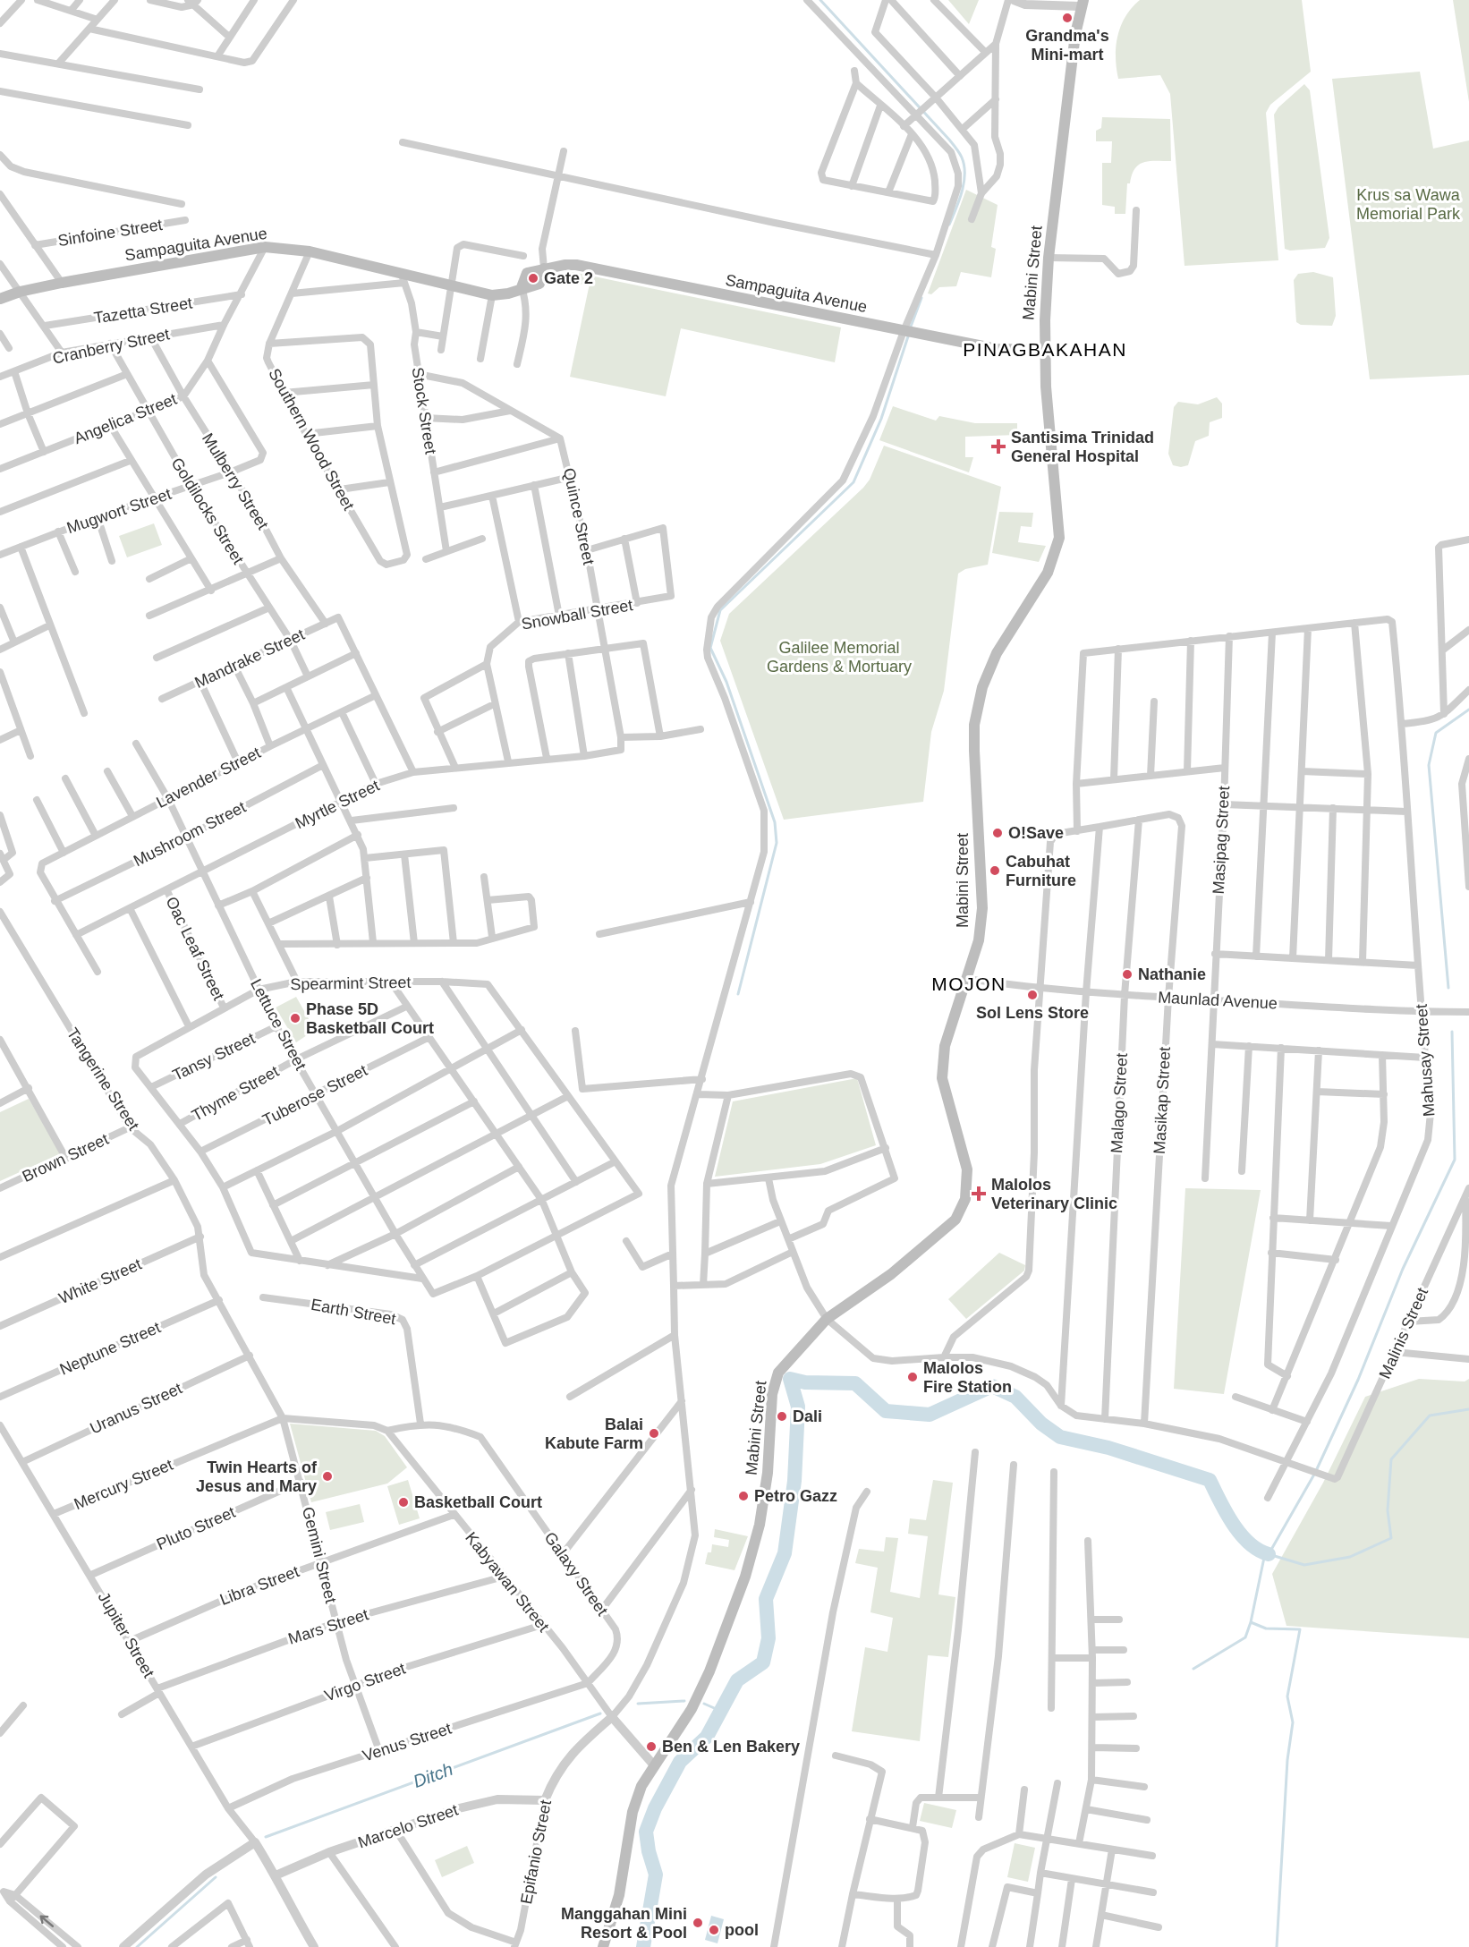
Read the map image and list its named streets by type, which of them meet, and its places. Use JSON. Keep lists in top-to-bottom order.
{
  "streets": {
    "main road": ["Sampaguita Avenue", "Mabini Street"],
    "street": [
      "Sinfoine Street",
      "Tazetta Street",
      "Cranberry Street",
      "Stock Street",
      "Angelica Street",
      "Southern Wood Street",
      "Mulberry Street",
      "Mugwort Street",
      "Goldilocks Street",
      "Quince Street",
      "Snowball Street",
      "Mandrake Street",
      "Lavender Street",
      "Myrtle Street",
      "Mushroom Street",
      "Masipag Street",
      "Oac Leaf Street",
      "Spearmint Street",
      "Maunlad Avenue",
      "Lettuce Street",
      "Tansy Street",
      "Mahusay Street",
      "Tangerine Street",
      "Thyme Street",
      "Tuberose Street",
      "Masikap Street",
      "Malago Street",
      "Brown Street",
      "White Street",
      "Earth Street",
      "Malinis Street",
      "Neptune Street",
      "Uranus Street",
      "Mercury Street",
      "Pluto Street",
      "Gemini Street",
      "Galaxy Street",
      "Kabyawan Street",
      "Libra Street",
      "Mars Street",
      "Jupiter Street",
      "Virgo Street",
      "Venus Street",
      "Marcelo Street",
      "Epifanio Street"
    ]
  },
  "crossings": [
    ["Sampaguita Avenue", "Mabini Street"],
    ["Sampaguita Avenue", "Stock Street"],
    ["Sampaguita Avenue", "Angelica Street"],
    ["Sampaguita Avenue", "Southern Wood Street"],
    ["Mabini Street", "Maunlad Avenue"],
    ["Mabini Street", "Kabyawan Street"],
    ["Tazetta Street", "Angelica Street"],
    ["Cranberry Street", "Angelica Street"],
    ["Cranberry Street", "Mulberry Street"],
    ["Cranberry Street", "Goldilocks Street"],
    ["Angelica Street", "Mulberry Street"],
    ["Angelica Street", "Mugwort Street"],
    ["Angelica Street", "Goldilocks Street"],
    ["Mulberry Street", "Mugwort Street"],
    ["Mulberry Street", "Mandrake Street"],
    ["Mugwort Street", "Goldilocks Street"],
    ["Goldilocks Street", "Mandrake Street"],
    ["Quince Street", "Snowball Street"],
    ["Quince Street", "Myrtle Street"],
    ["Lavender Street", "Mushroom Street"],
    ["Lavender Street", "Lettuce Street"],
    ["Myrtle Street", "Oac Leaf Street"],
    ["Myrtle Street", "Lettuce Street"],
    ["Mushroom Street", "Lettuce Street"],
    ["Masipag Street", "Maunlad Avenue"],
    ["Oac Leaf Street", "Spearmint Street"],
    ["Spearmint Street", "Lettuce Street"],
    ["Spearmint Street", "Tansy Street"],
    ["Maunlad Avenue", "Mahusay Street"],
    ["Maunlad Avenue", "Masikap Street"],
    ["Maunlad Avenue", "Malago Street"],
    ["Lettuce Street", "Tansy Street"],
    ["Lettuce Street", "Thyme Street"],
    ["Lettuce Street", "Tuberose Street"],
    ["Mahusay Street", "Malinis Street"],
    ["Tangerine Street", "Brown Street"],
    ["Tangerine Street", "White Street"],
    ["Tangerine Street", "Neptune Street"],
    ["Tangerine Street", "Uranus Street"],
    ["Tangerine Street", "Mercury Street"],
    ["Tangerine Street", "Gemini Street"],
    ["Masikap Street", "Malago Street"],
    ["Earth Street", "Galaxy Street"],
    ["Uranus Street", "Jupiter Street"],
    ["Mercury Street", "Gemini Street"],
    ["Mercury Street", "Jupiter Street"],
    ["Pluto Street", "Gemini Street"],
    ["Pluto Street", "Jupiter Street"],
    ["Gemini Street", "Libra Street"],
    ["Gemini Street", "Mars Street"],
    ["Gemini Street", "Virgo Street"],
    ["Gemini Street", "Venus Street"],
    ["Galaxy Street", "Kabyawan Street"],
    ["Galaxy Street", "Venus Street"],
    ["Kabyawan Street", "Libra Street"],
    ["Kabyawan Street", "Mars Street"],
    ["Kabyawan Street", "Virgo Street"],
    ["Kabyawan Street", "Venus Street"],
    ["Kabyawan Street", "Epifanio Street"],
    ["Libra Street", "Jupiter Street"],
    ["Mars Street", "Jupiter Street"],
    ["Jupiter Street", "Virgo Street"],
    ["Jupiter Street", "Venus Street"],
    ["Marcelo Street", "Epifanio Street"]
  ],
  "districts": ["PINAGBAKAHAN", "MOJON"],
  "water": ["Ditch"],
  "parks": ["Krus sa Wawa Memorial Park", "Galilee Memorial Gardens & Mortuary"],
  "places": {
    "other": [
      "Grandma's Mini-mart",
      "Gate 2",
      "O!Save",
      "Cabuhat Furniture",
      "Nathanie",
      "Sol Lens Store",
      "Phase 5D Basketball Court",
      "Malolos Fire Station",
      "Dali",
      "Balai Kabute Farm",
      "Twin Hearts of Jesus and Mary",
      "Petro Gazz",
      "Basketball Court",
      "Ben & Len Bakery",
      "Manggahan Mini Resort & Pool",
      "pool"
    ],
    "health": ["Santisima Trinidad General Hospital", "Malolos Veterinary Clinic"]
  }
}
